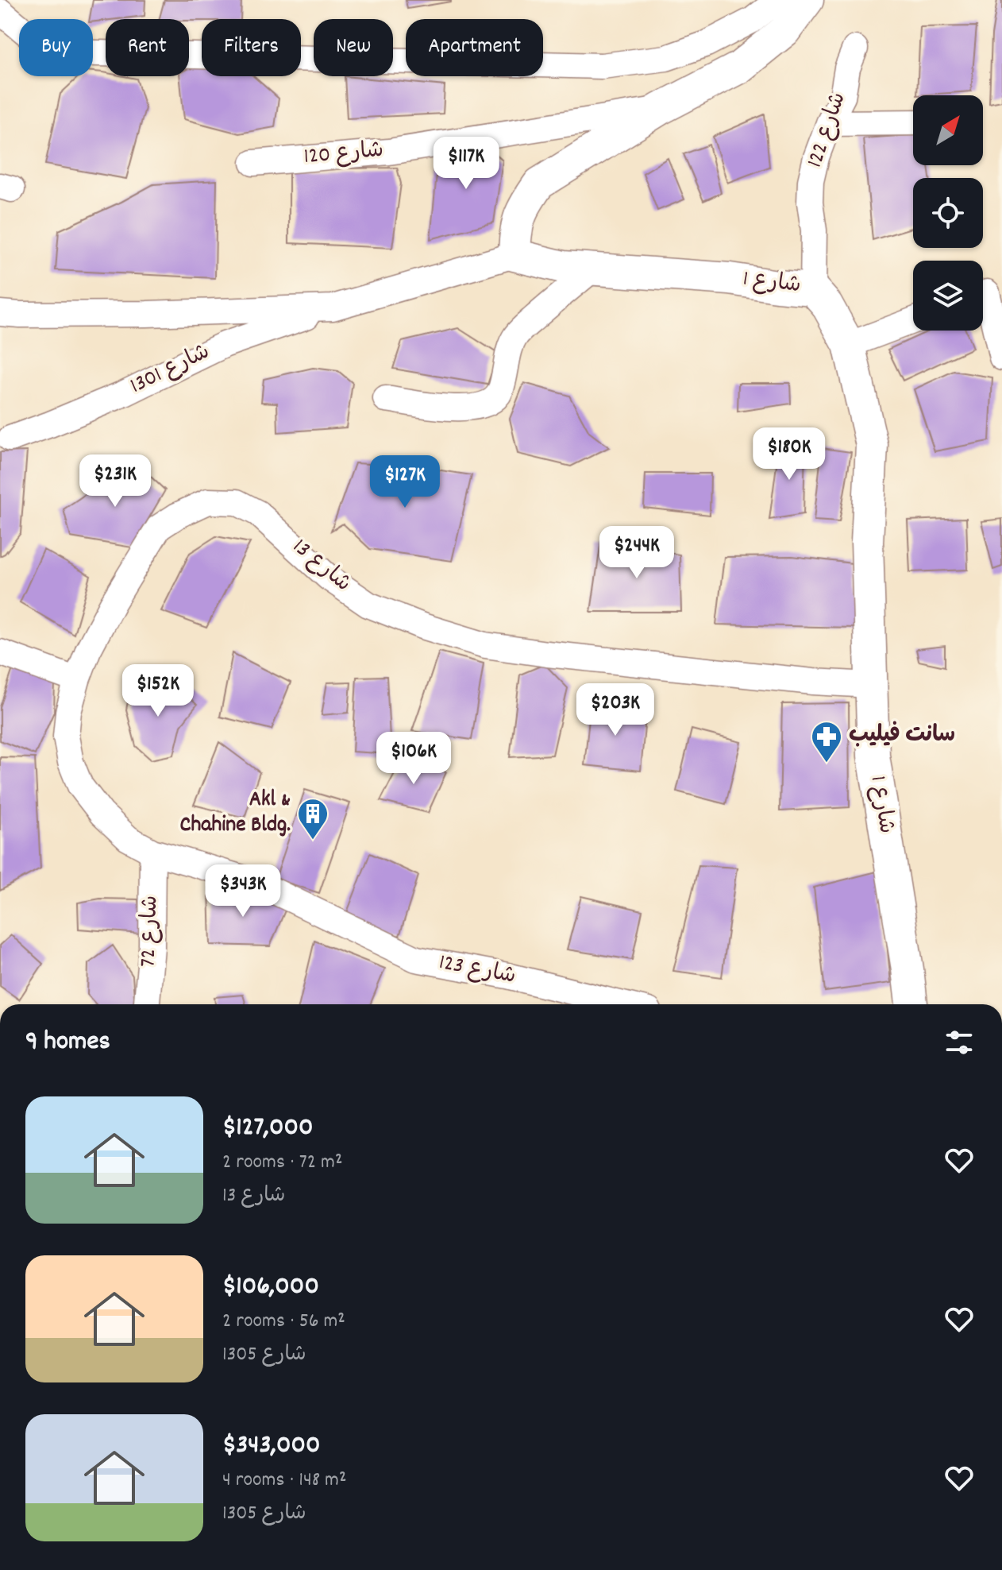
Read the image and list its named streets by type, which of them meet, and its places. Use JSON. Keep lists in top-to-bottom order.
{
  "streets": {
    "street": [
      "شارع 122",
      "شارع 120",
      "شارع 1",
      "شارع 1301",
      "شارع 13",
      "شارع 72",
      "شارع 123"
    ]
  },
  "crossings": [
    ["شارع 122", "شارع 1"],
    ["شارع 1", "شارع 13"],
    ["شارع 13", "شارع 72"],
    ["شارع 13", "شارع 123"],
    ["شارع 72", "شارع 123"]
  ],
  "places": {
    "pharmacy": ["سانت فيليب"],
    "building": ["Akl & Chahine Bldg."]
  },
  "north": "top right",
  "page": {
    "chip": [
      "Buy",
      "Rent",
      "Filters",
      "New",
      "Apartment"
    ],
    "price": [
      "$117K",
      "$180K",
      "$231K",
      "$127K",
      "$244K",
      "$152K",
      "$203K",
      "$106K",
      "$343K"
    ],
    "heading": "9 homes",
    "list": [
      {
        "name": "$127,000",
        "note": "2 rooms · 72 m² · شارع 13"
      },
      {
        "name": "$106,000",
        "note": "2 rooms · 56 m² · شارع 1305"
      },
      {
        "name": "$343,000",
        "note": "4 rooms · 148 m² · شارع 1305"
      }
    ]
  }
}
